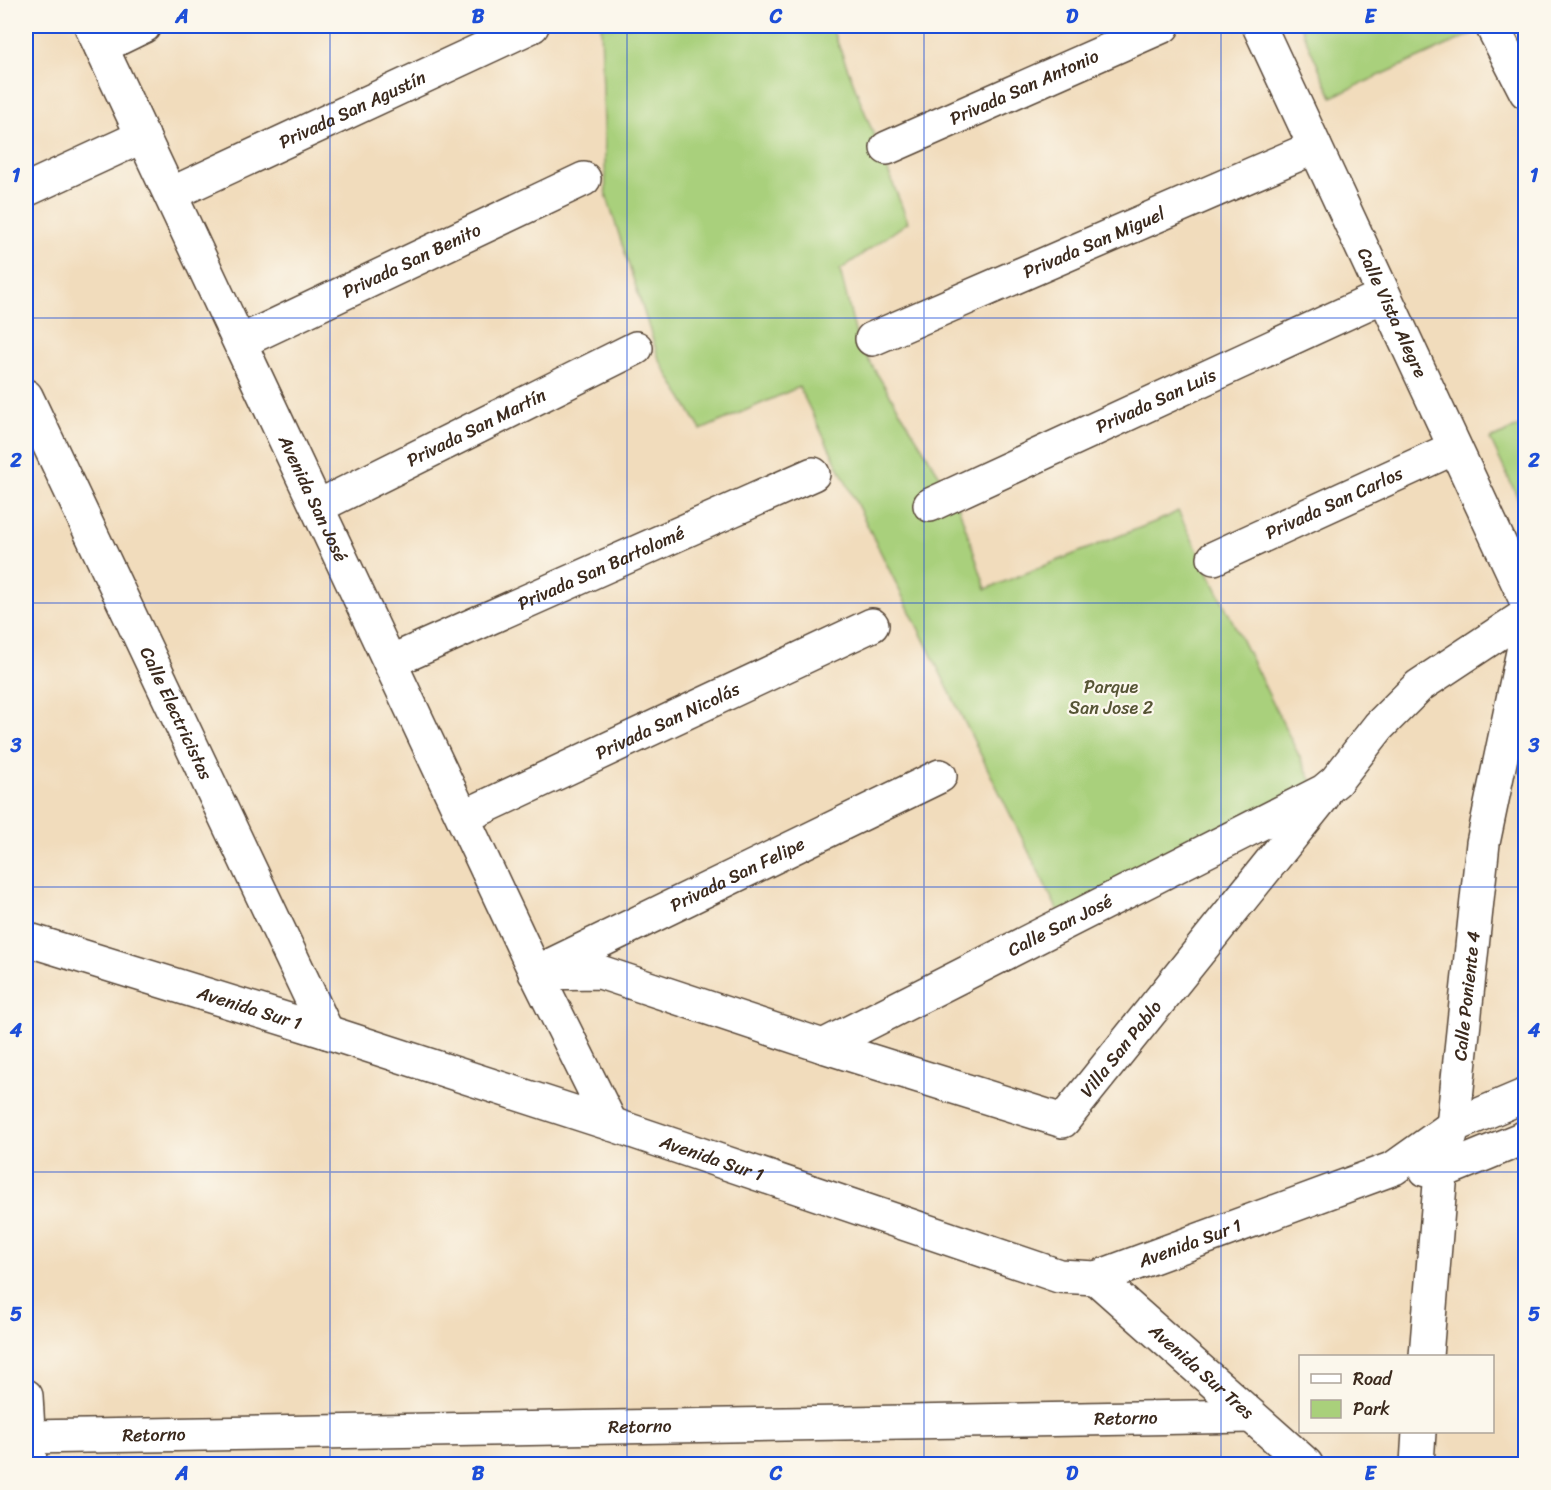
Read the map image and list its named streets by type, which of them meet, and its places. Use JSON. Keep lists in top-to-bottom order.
{
  "streets": {
    "street": [
      "Privada San Antonio",
      "Privada San Agustín",
      "Privada San Miguel",
      "Privada San Benito",
      "Calle Vista Alegre",
      "Privada San Luis",
      "Privada San Martín",
      "Avenida San José",
      "Privada San Carlos",
      "Privada San Bartolomé",
      "Calle Electricistas",
      "Privada San Nicolás",
      "Privada San Felipe",
      "Calle San José",
      "Calle Poniente 4",
      "Avenida Sur 1",
      "Villa San Pablo",
      "Avenida Sur Tres",
      "Retorno"
    ]
  },
  "crossings": [
    ["Privada San Agustín", "Avenida San José"],
    ["Privada San Miguel", "Calle Vista Alegre"],
    ["Privada San Benito", "Avenida San José"],
    ["Calle Vista Alegre", "Privada San Luis"],
    ["Calle Vista Alegre", "Privada San Carlos"],
    ["Privada San Martín", "Avenida San José"],
    ["Avenida San José", "Privada San Bartolomé"],
    ["Avenida San José", "Privada San Nicolás"],
    ["Avenida San José", "Privada San Felipe"],
    ["Avenida San José", "Avenida Sur 1"],
    ["Calle Electricistas", "Avenida Sur 1"],
    ["Calle San José", "Villa San Pablo"],
    ["Calle Poniente 4", "Avenida Sur 1"],
    ["Avenida Sur 1", "Avenida Sur Tres"],
    ["Avenida Sur Tres", "Retorno"]
  ],
  "parks": ["Parque San Jose 2"],
  "legend": ["Road", "Park"],
  "grid": {
    "columns": [
      "A",
      "B",
      "C",
      "D",
      "E"
    ],
    "rows": [
      "1",
      "2",
      "3",
      "4",
      "5"
    ]
  }
}
